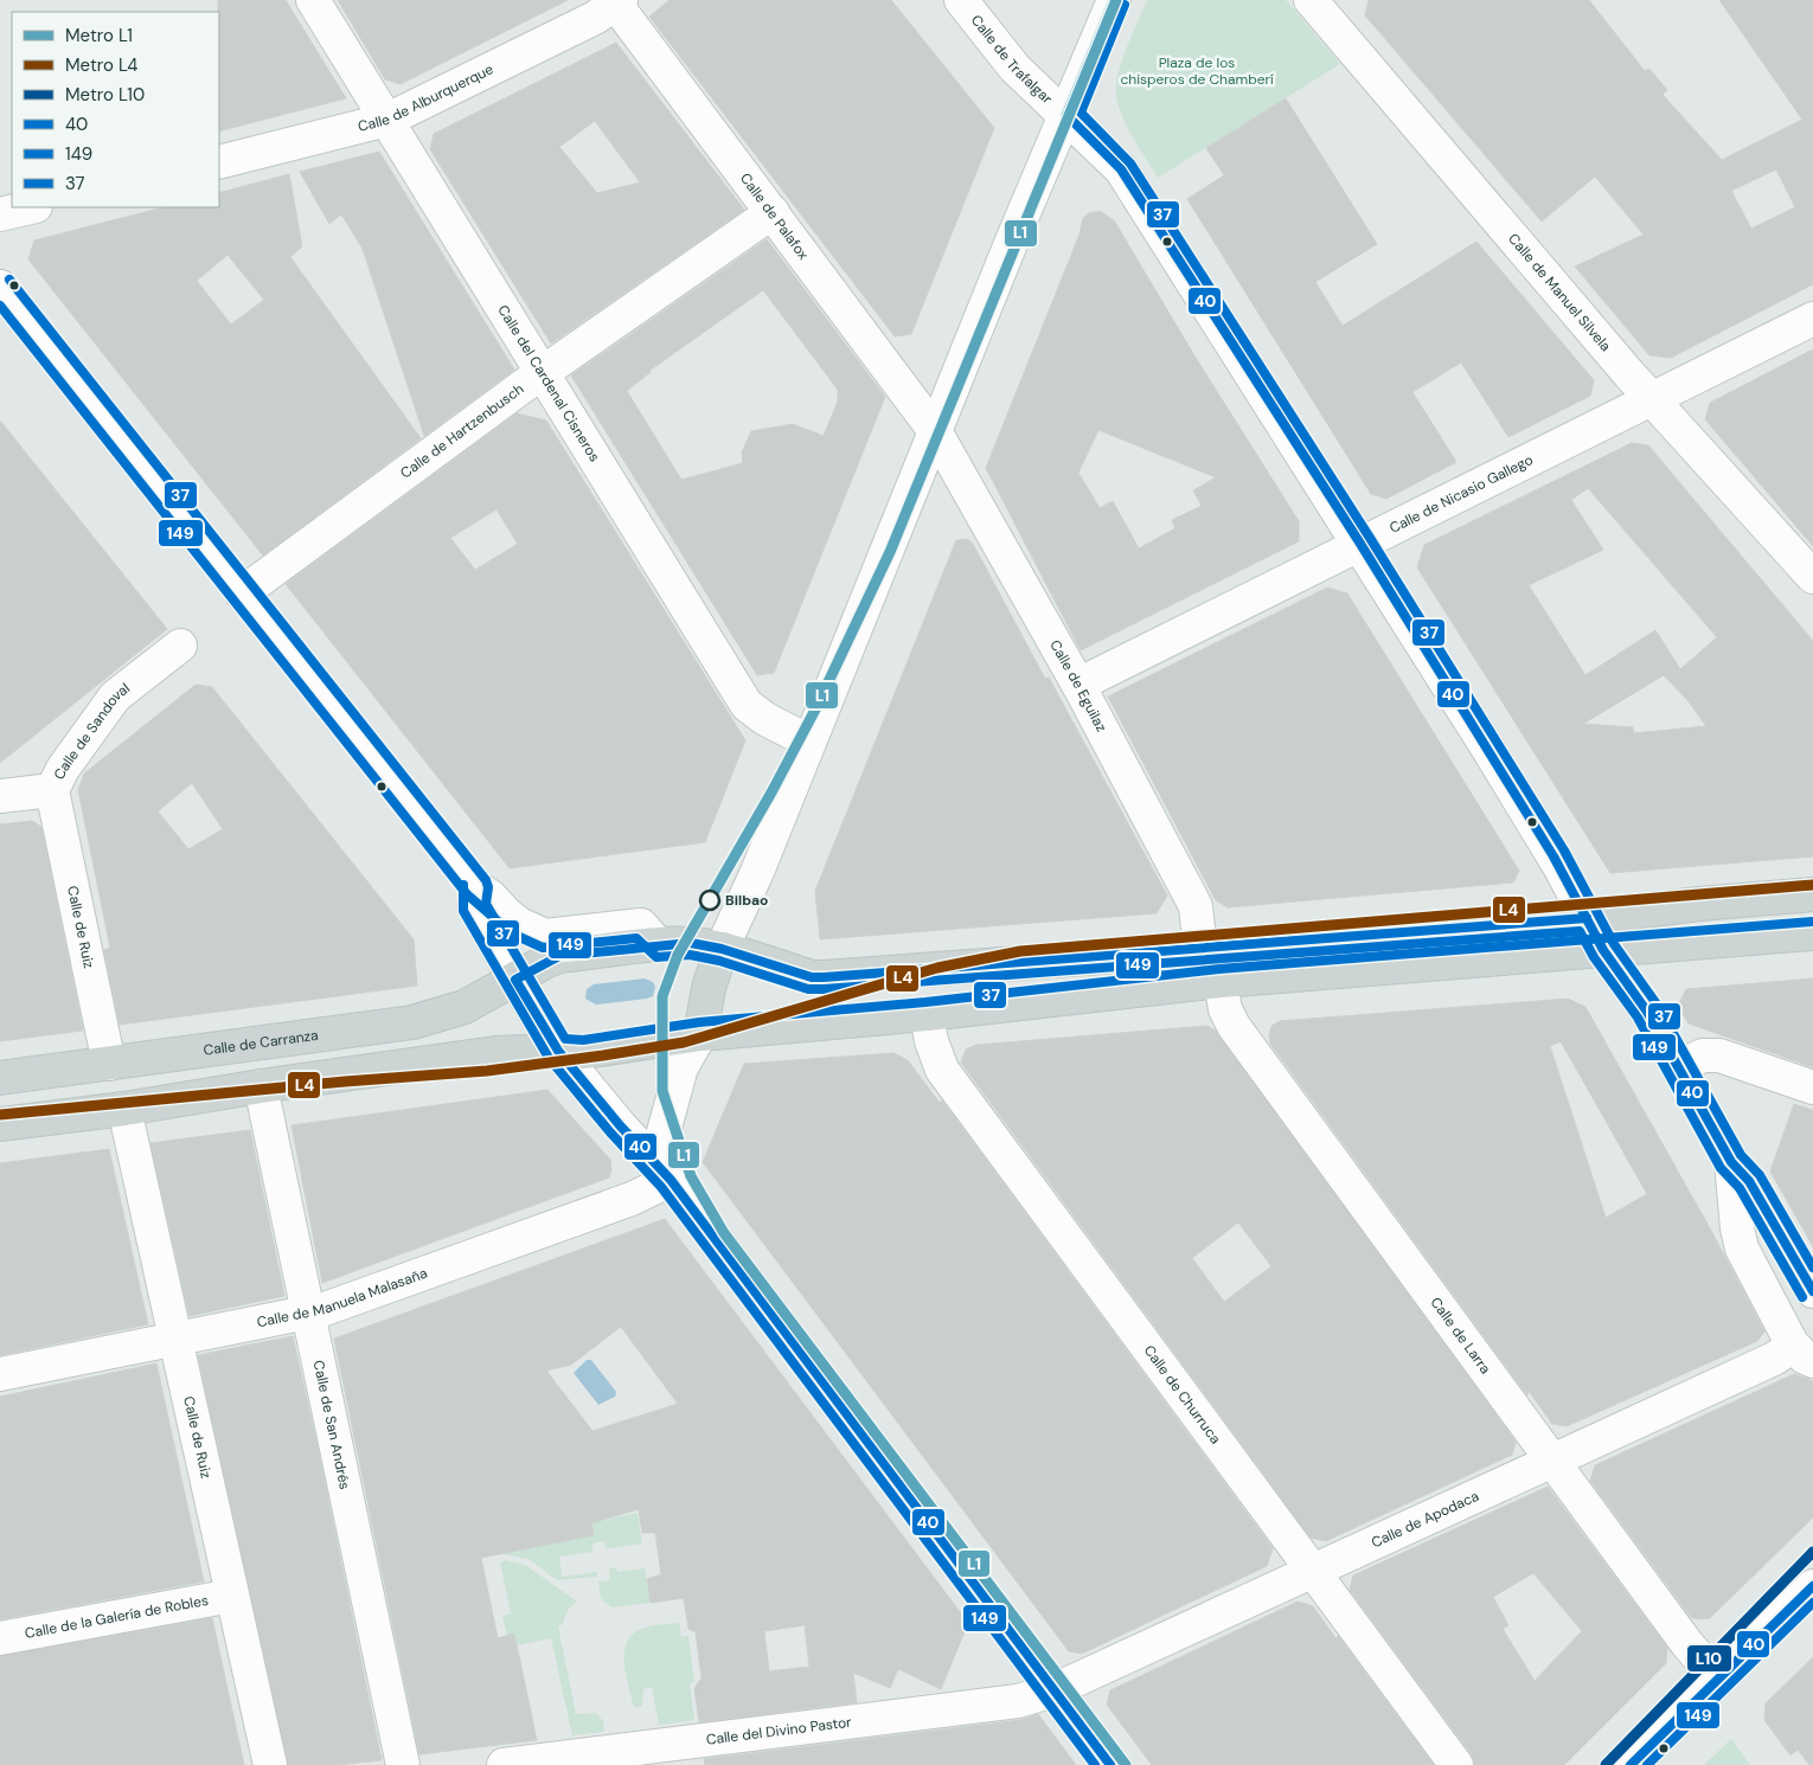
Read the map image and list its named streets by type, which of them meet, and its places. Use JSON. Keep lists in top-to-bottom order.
{
  "streets": {
    "main road": ["Calle de Carranza"],
    "street": [
      "Calle de Trafalgar",
      "Calle de Alburquerque",
      "Calle de Palafox",
      "Calle de Manuel Silvela",
      "Calle del Cardenal Cisneros",
      "Calle de Hartzenbusch",
      "Calle de Nicasio Gallego",
      "Calle de Eguilaz",
      "Calle de Sandoval",
      "Calle de Ruiz",
      "Calle de Manuela Malasaña",
      "Calle de Larra",
      "Calle de Churruca",
      "Calle de San Andrés",
      "Calle de Apodaca",
      "Calle de la Galería de Robles",
      "Calle del Divino Pastor"
    ]
  },
  "crossings": [
    ["Calle de Trafalgar", "Calle de Nicasio Gallego"],
    ["Calle de Trafalgar", "Calle de Carranza"],
    ["Calle de Alburquerque", "Calle de Palafox"],
    ["Calle de Alburquerque", "Calle del Cardenal Cisneros"],
    ["Calle de Palafox", "Calle de Hartzenbusch"],
    ["Calle de Palafox", "Calle de Eguilaz"],
    ["Calle de Manuel Silvela", "Calle de Nicasio Gallego"],
    ["Calle del Cardenal Cisneros", "Calle de Hartzenbusch"],
    ["Calle de Nicasio Gallego", "Calle de Eguilaz"],
    ["Calle de Eguilaz", "Calle de Carranza"],
    ["Calle de Sandoval", "Calle de Ruiz"],
    ["Calle de Ruiz", "Calle de Carranza"],
    ["Calle de Ruiz", "Calle de Manuela Malasaña"],
    ["Calle de Ruiz", "Calle de la Galería de Robles"],
    ["Calle de Manuela Malasaña", "Calle de San Andrés"],
    ["Calle de Larra", "Calle de Apodaca"],
    ["Calle de Churruca", "Calle de Apodaca"],
    ["Calle de Apodaca", "Calle del Divino Pastor"]
  ],
  "parks": ["Plaza de los chisperos de Chamberí"],
  "places": ["Bilbao"],
  "lines": [
    "metro line L1",
    "transit line 40",
    "transit line 37",
    "transit line 149",
    "metro line L4",
    "metro line L10"
  ],
  "legend": [
    "Metro L1",
    "Metro L4",
    "Metro L10",
    "40",
    "149",
    "37"
  ]
}
